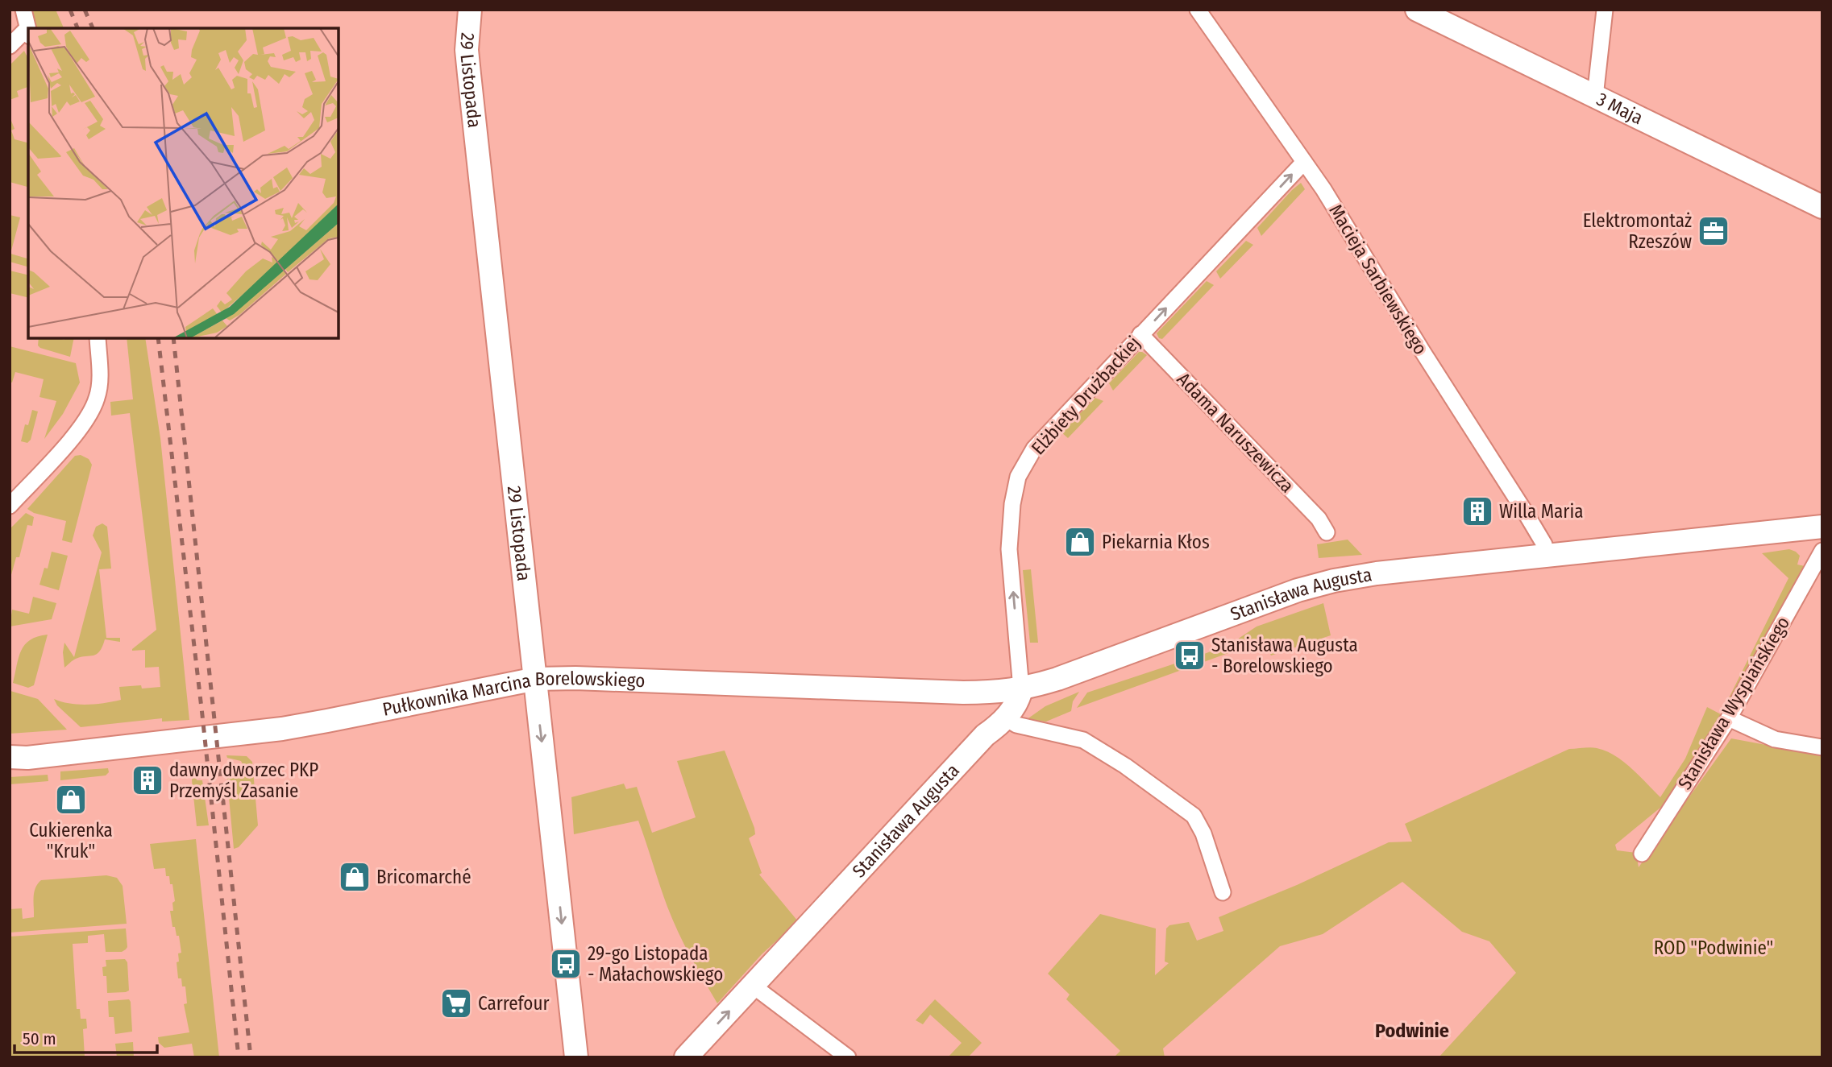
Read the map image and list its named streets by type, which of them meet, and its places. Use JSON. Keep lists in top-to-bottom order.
{
  "streets": {
    "main road": [
      "29 Listopada",
      "3 Maja",
      "Stanisława Augusta",
      "Pułkownika Marcina Borelowskiego"
    ],
    "street": [
      "Macieja Sarbiewskiego",
      "Elżbiety Drużbackiej",
      "Adama Naruszewicza",
      "Stanisława Wyspiańskiego"
    ]
  },
  "crossings": [
    ["29 Listopada", "Pułkownika Marcina Borelowskiego"],
    ["Macieja Sarbiewskiego", "Elżbiety Drużbackiej"],
    ["Macieja Sarbiewskiego", "Stanisława Augusta"],
    ["Elżbiety Drużbackiej", "Adama Naruszewicza"],
    ["Elżbiety Drużbackiej", "Stanisława Augusta"],
    ["Elżbiety Drużbackiej", "Pułkownika Marcina Borelowskiego"],
    ["Stanisława Augusta", "Pułkownika Marcina Borelowskiego"]
  ],
  "one_way": ["29 Listopada", "Elżbiety Drużbackiej"],
  "districts": ["Podwinie"],
  "parks": ["ROD \"Podwinie\""],
  "places": {
    "office": ["Elektromontaż Rzeszów"],
    "building": ["Willa Maria", "dawny dworzec PKP Przemyśl Zasanie"],
    "shop": ["Piekarnia Kłos", "Cukierenka \"Kruk\"", "Bricomarché"],
    "bus stop": ["Stanisława Augusta - Borelowskiego", "29-go Listopada - Małachowskiego"],
    "supermarket": ["Carrefour"]
  },
  "scale_bar": "50 m"
}
